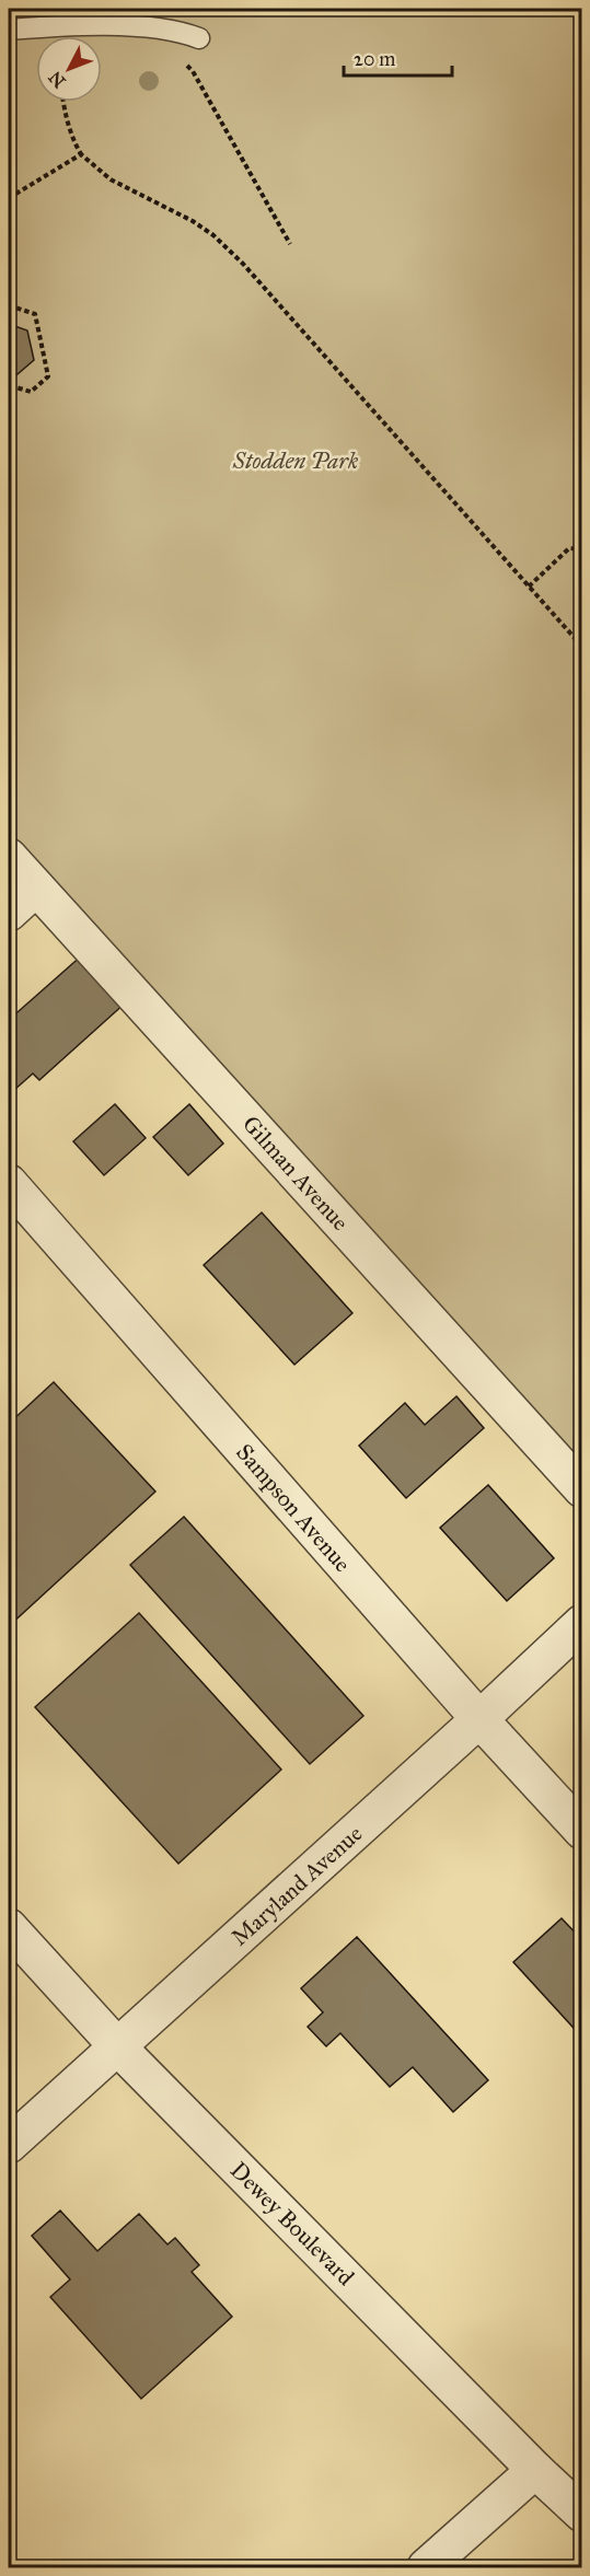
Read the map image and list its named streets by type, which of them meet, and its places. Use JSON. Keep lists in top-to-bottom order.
{
  "streets": {
    "street": [
      "Gilman Avenue",
      "Sampson Avenue",
      "Maryland Avenue",
      "Dewey Boulevard"
    ]
  },
  "crossings": [
    ["Sampson Avenue", "Maryland Avenue"],
    ["Maryland Avenue", "Dewey Boulevard"]
  ],
  "parks": ["Stodden Park"],
  "scale_bar": "20 m",
  "north": "bottom left"
}
